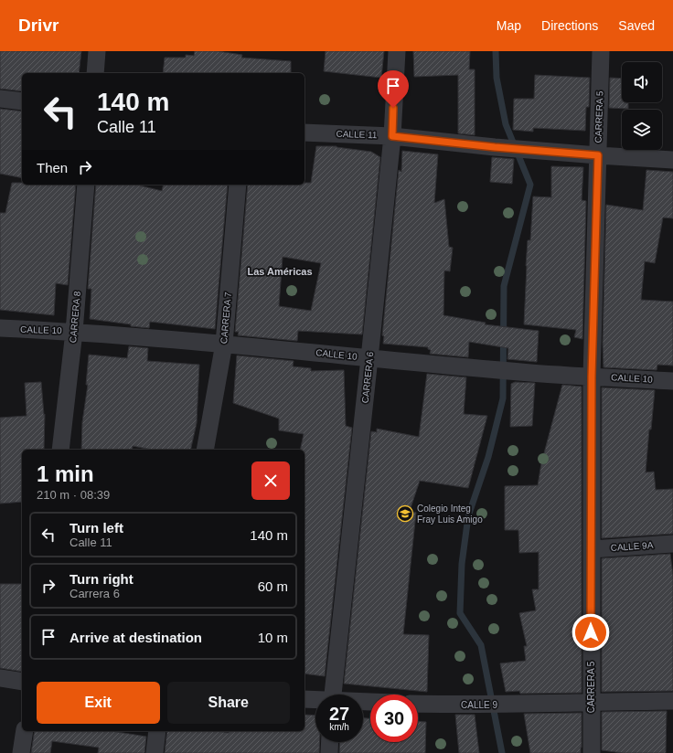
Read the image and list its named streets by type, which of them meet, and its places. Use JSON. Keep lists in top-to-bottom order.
{
  "streets": {
    "street": [
      "CARRERA 5",
      "CALLE 11",
      "CARRERA 8",
      "CARRERA 7",
      "CALLE 10",
      "CARRERA 6",
      "CALLE 9A",
      "CALLE 9"
    ]
  },
  "crossings": [
    ["CARRERA 5", "CALLE 11"],
    ["CARRERA 5", "CALLE 10"],
    ["CARRERA 5", "CALLE 9A"],
    ["CARRERA 5", "CALLE 9"],
    ["CALLE 11", "CARRERA 6"],
    ["CARRERA 8", "CALLE 10"],
    ["CARRERA 7", "CALLE 10"],
    ["CALLE 10", "CARRERA 6"]
  ],
  "districts": ["Las Américas"],
  "places": {
    "school or university": ["Colegio Integ Fray Luis Amigo"]
  },
  "page": {
    "header": "Drivr",
    "nav": ["Map", "Directions", "Saved"],
    "turn": ["140 m", "Calle 11"],
    "then": "Then",
    "heading": ["1 min", "210 m · 08:39"],
    "list": [
      {
        "name": "Turn left",
        "note": "Calle 11",
        "value": "140 m"
      },
      {
        "name": "Turn right",
        "note": "Carrera 6",
        "value": "60 m"
      },
      {
        "name": "Arrive at destination",
        "value": "10 m"
      }
    ],
    "buttons": ["Exit", "Share"],
    "speed": "27 km/h",
    "limit": "30"
  }
}
